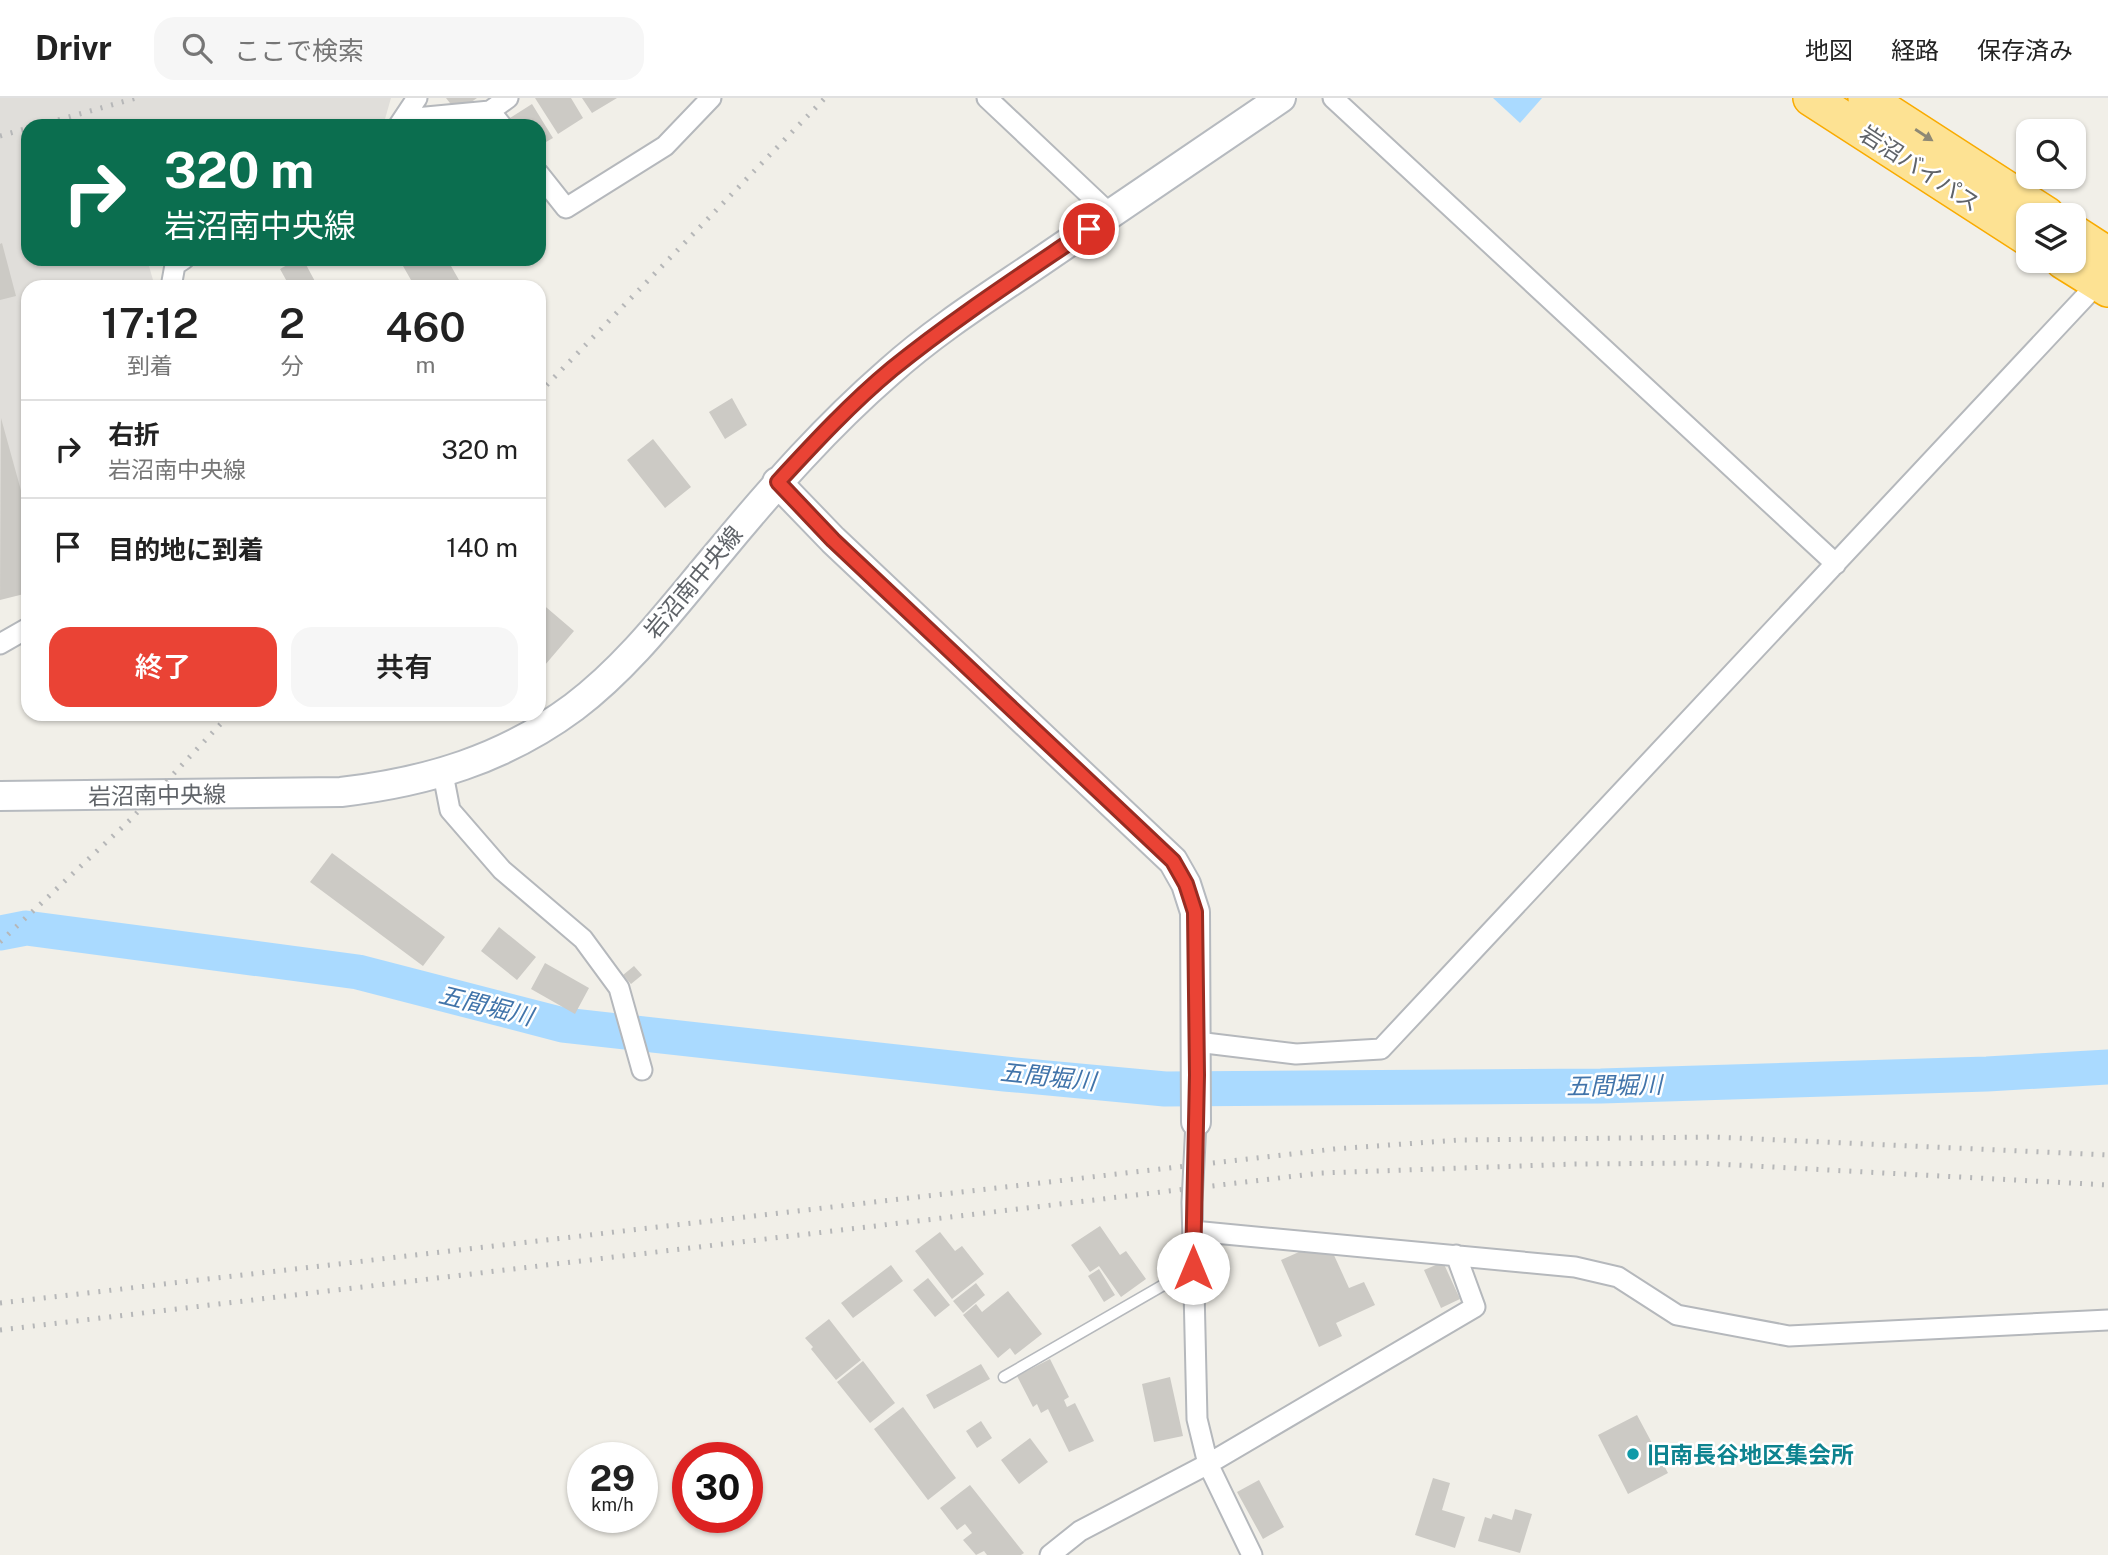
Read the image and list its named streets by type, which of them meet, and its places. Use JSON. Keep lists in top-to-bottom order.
{
  "streets": {
    "highway": ["岩沼バイパス"],
    "street": ["岩沼南中央線"]
  },
  "water": ["五間堀川"],
  "places": ["旧南長谷地区集会所"],
  "page": {
    "header": "Drivr",
    "search": "ここで検索",
    "nav": ["地図", "経路", "保存済み"],
    "turn": ["320 m", "岩沼南中央線"],
    "eta": [
      "17:12",
      "到着",
      "2",
      "分",
      "460",
      "m"
    ],
    "list": [
      {
        "name": "右折",
        "note": "岩沼南中央線",
        "value": "320 m"
      },
      {
        "name": "目的地に到着",
        "value": "140 m"
      }
    ],
    "buttons": ["終了", "共有"],
    "speed": "29 km/h",
    "limit": "30"
  }
}
